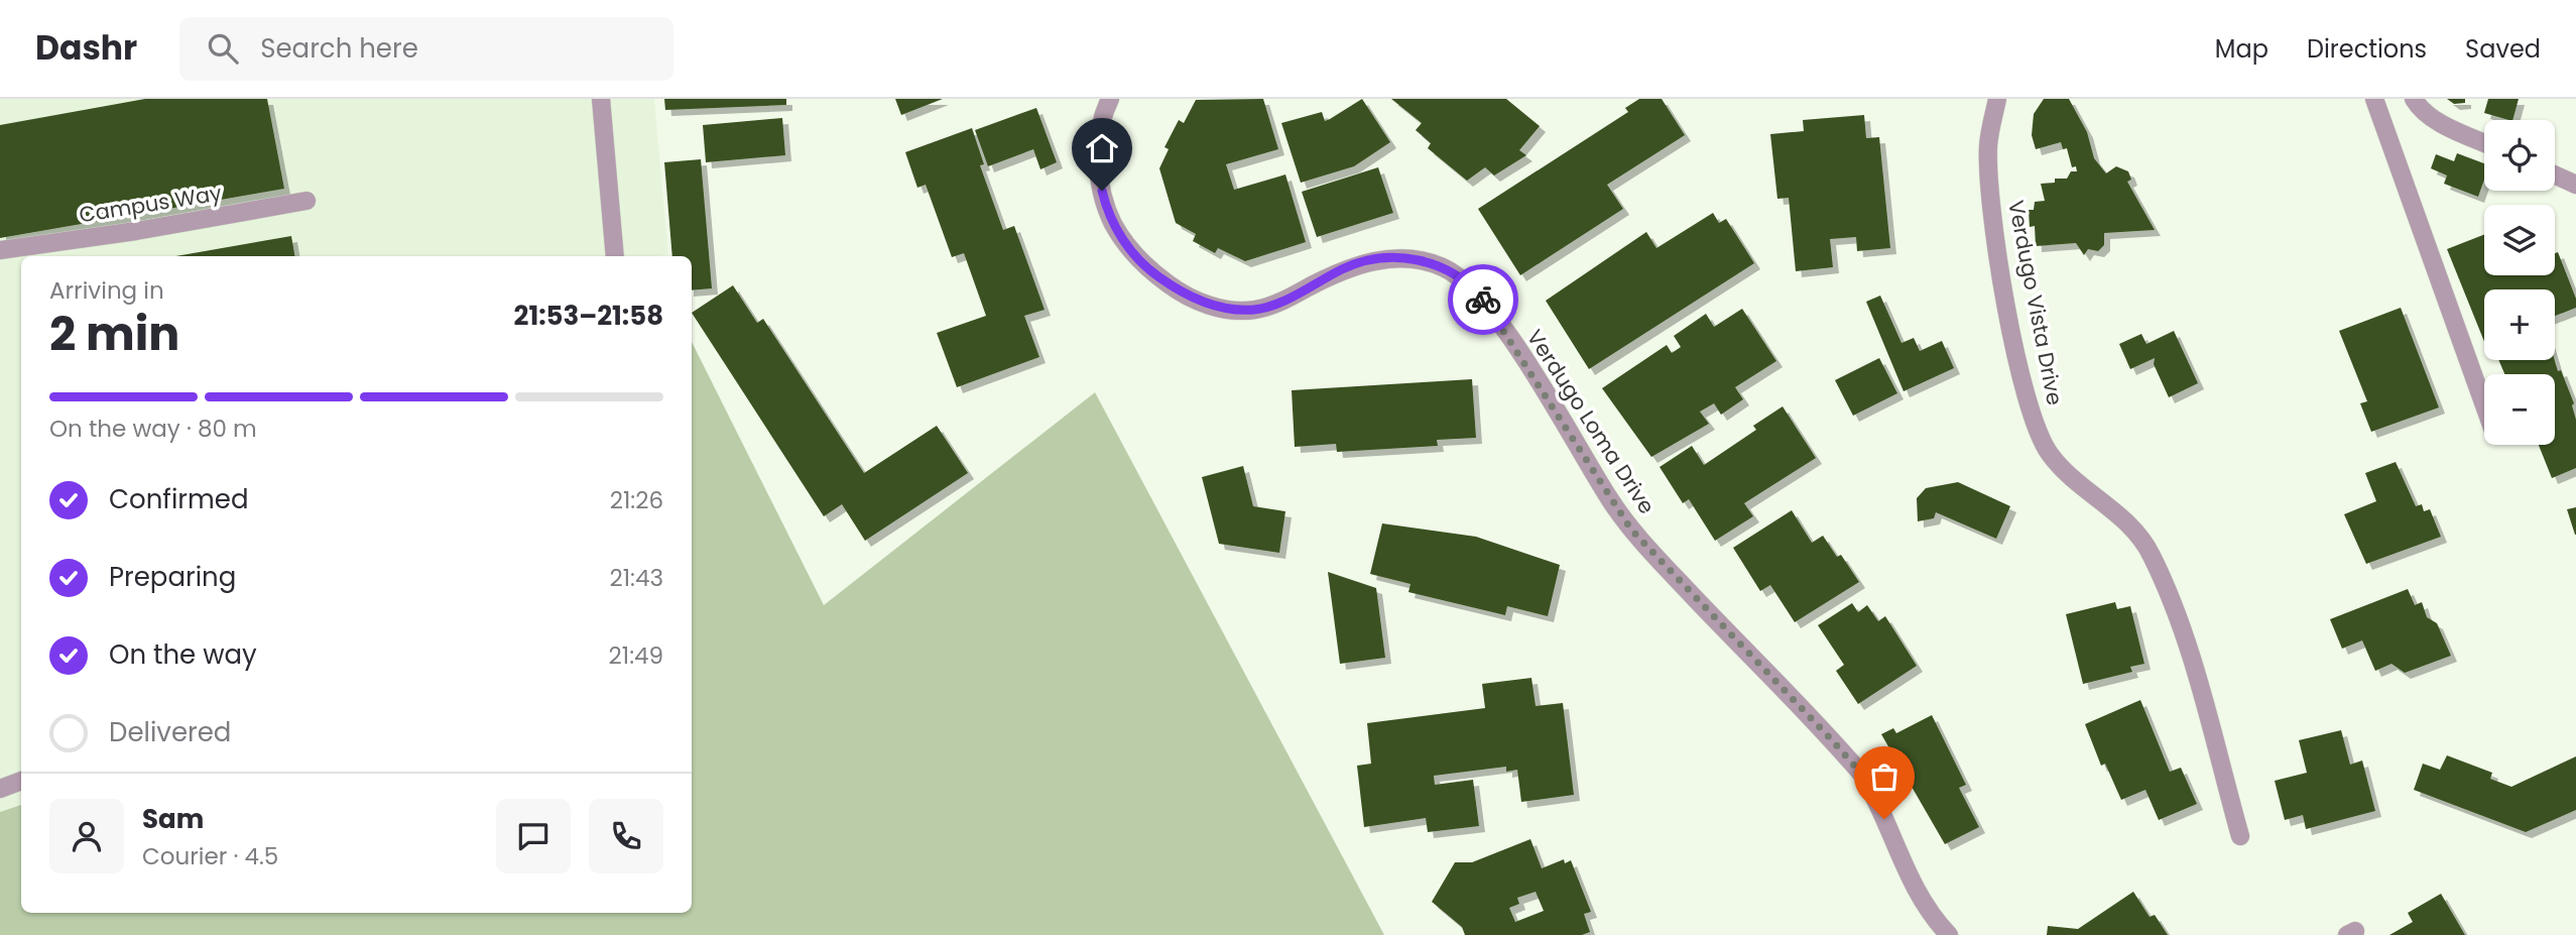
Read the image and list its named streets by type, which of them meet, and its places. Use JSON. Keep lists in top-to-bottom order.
{
  "streets": {
    "street": ["Campus Way", "Verdugo Vista Drive", "Verdugo Loma Drive"]
  },
  "page": {
    "header": "Dashr",
    "search": "Search here",
    "nav": ["Map", "Directions", "Saved"],
    "map_buttons": ["+", "−"],
    "heading": ["2 min", "Arriving in", "21:53–21:58"],
    "panel": ["Sam", "Courier · 4.5"],
    "bar": "On the way · 80 m",
    "list": [
      ["Confirmed", "21:26"],
      ["Preparing", "21:43"],
      ["On the way", "21:49"],
      "Delivered"
    ]
  }
}
